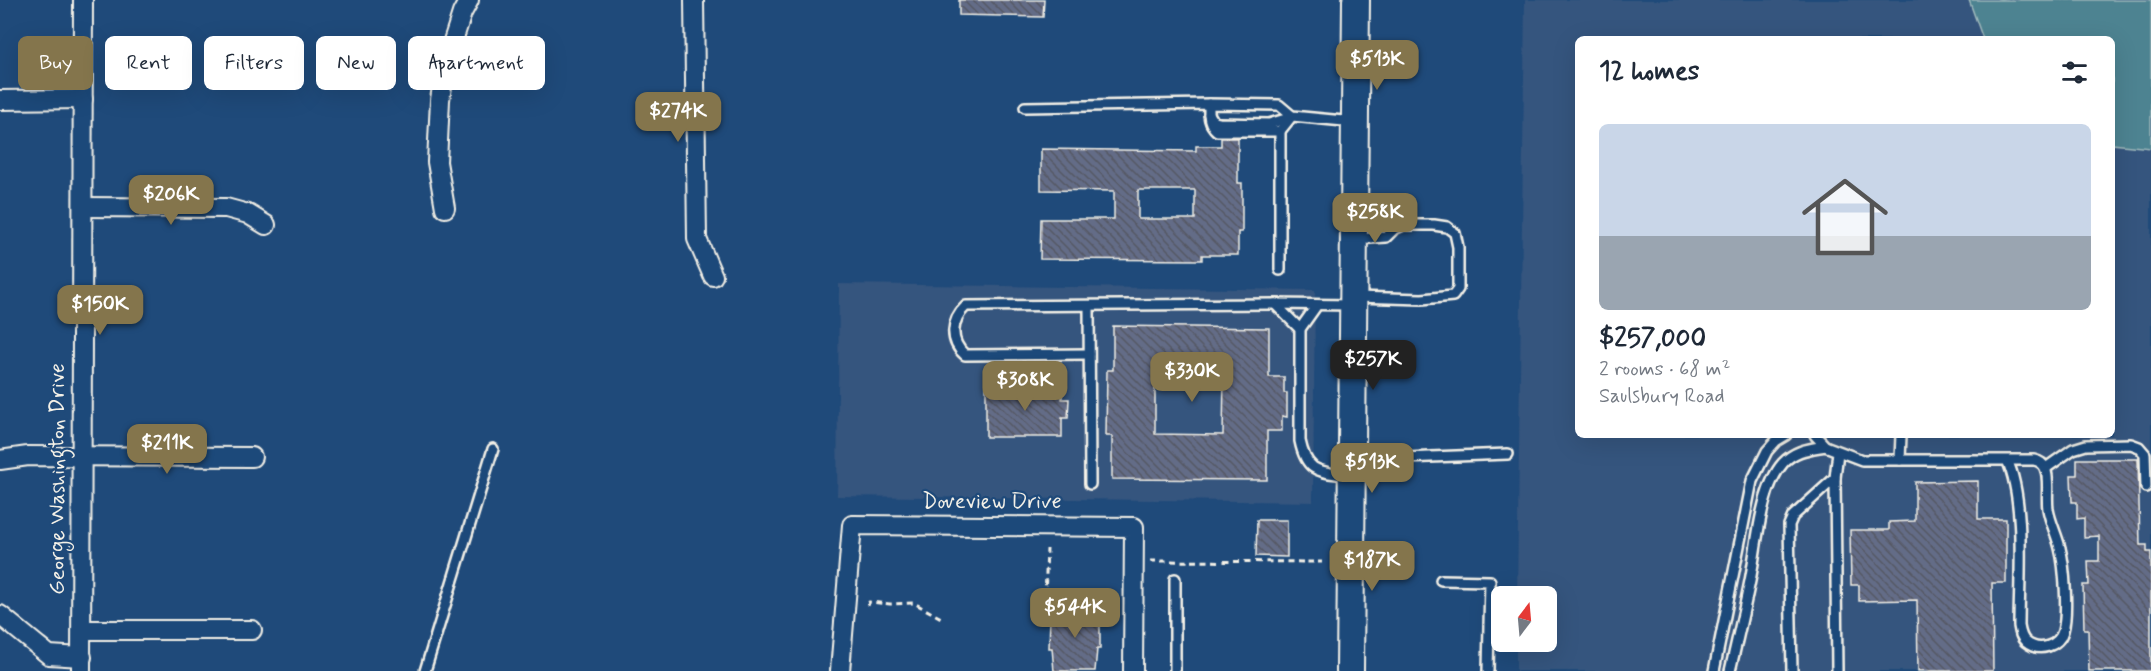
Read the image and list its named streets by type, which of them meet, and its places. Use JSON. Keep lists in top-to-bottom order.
{
  "streets": {
    "street": ["George Washington Drive", "Doveview Drive"]
  },
  "north": "top",
  "page": {
    "chip": [
      "Buy",
      "Rent",
      "Filters",
      "New",
      "Apartment"
    ],
    "heading": "12 homes",
    "price": [
      "$513K",
      "$274K",
      "$206K",
      "$258K",
      "$150K",
      "$257K",
      "$330K",
      "$308K",
      "$211K",
      "$513K",
      "$187K",
      "$544K"
    ],
    "list": [
      {
        "name": "$257,000",
        "note": "2 rooms · 68 m² · Saulsbury Road"
      }
    ]
  }
}
